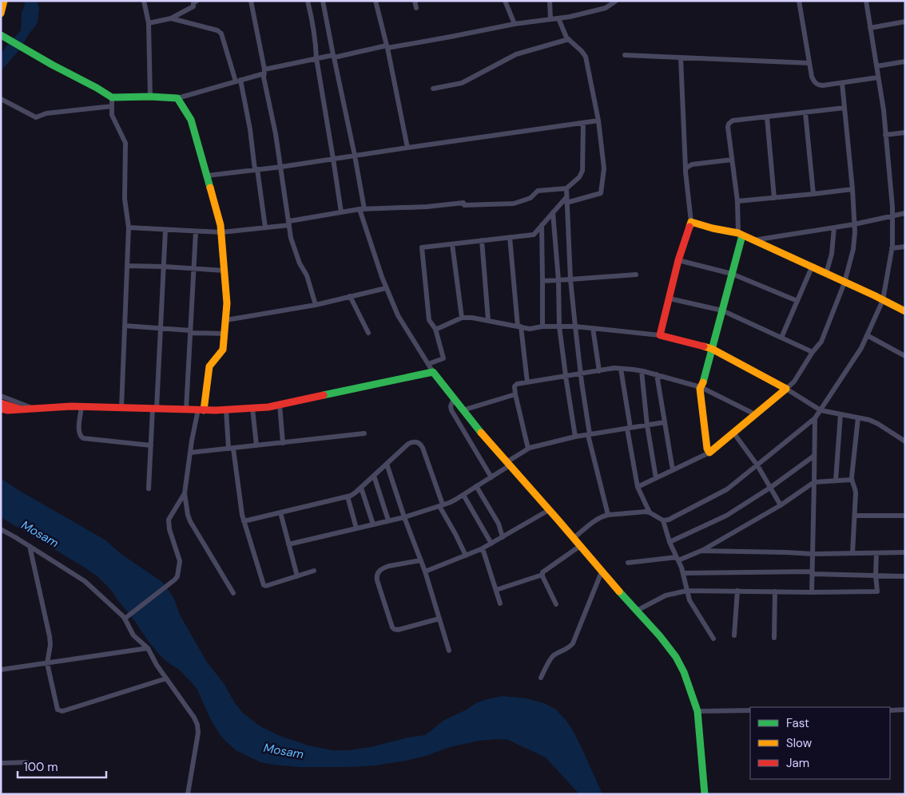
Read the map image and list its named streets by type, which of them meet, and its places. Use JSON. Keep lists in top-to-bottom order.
{
  "water": ["Mosam"],
  "legend": ["Fast", "Slow", "Jam"],
  "scale_bar": "100 m"
}
